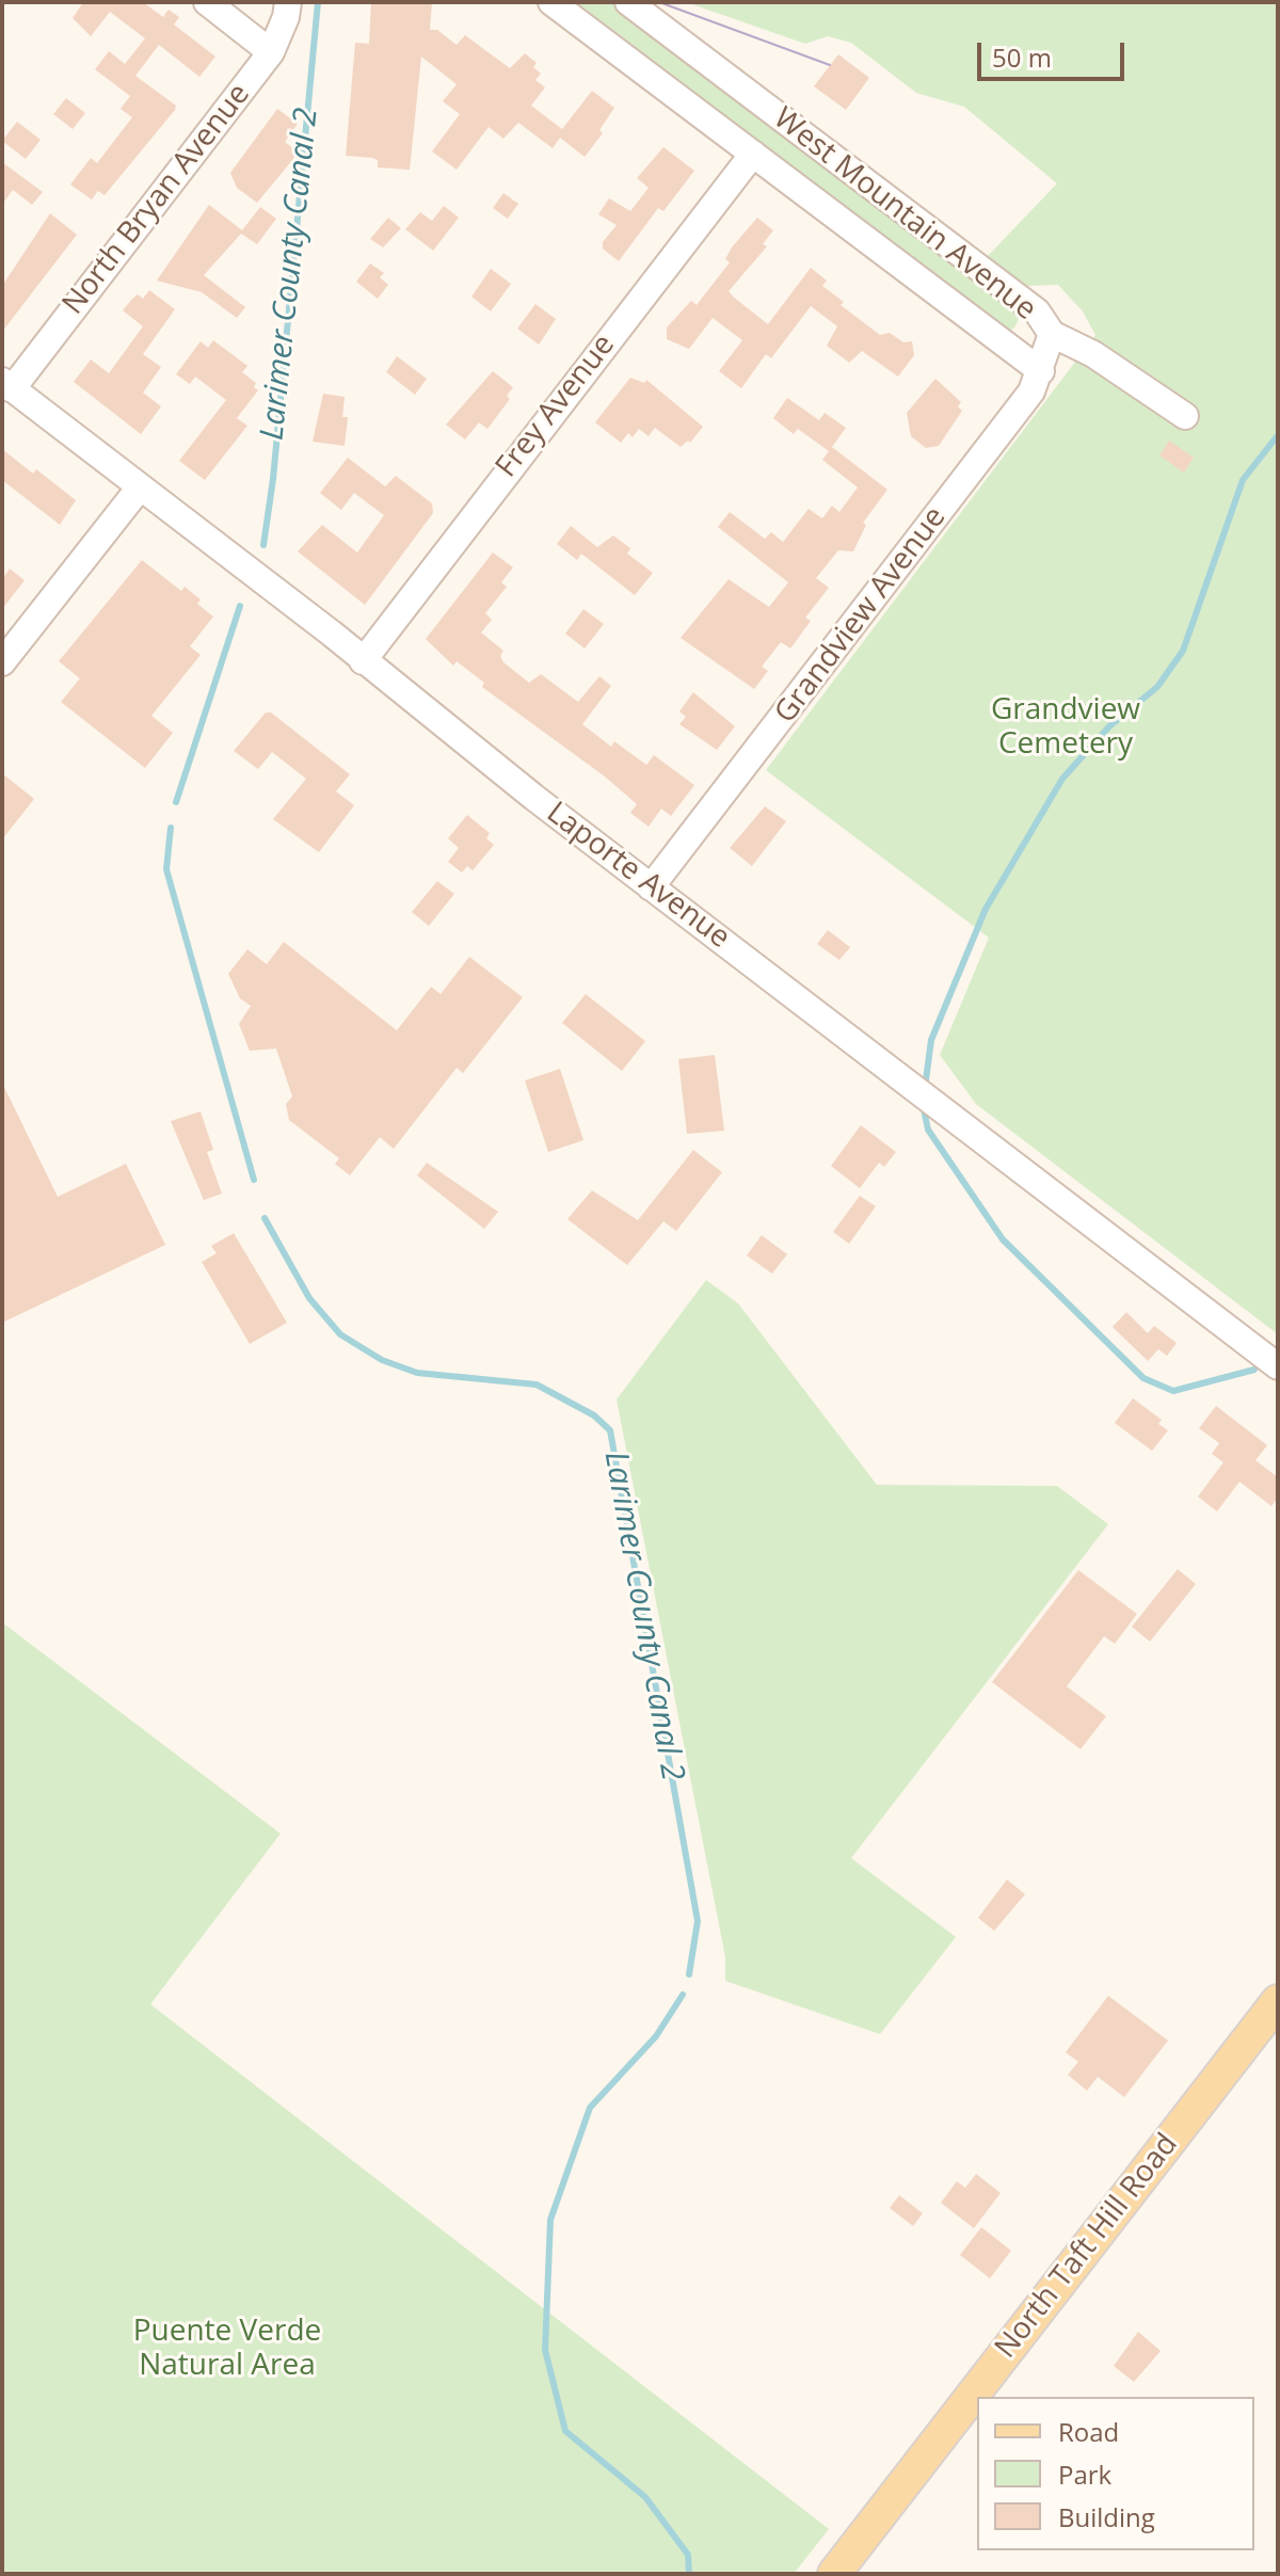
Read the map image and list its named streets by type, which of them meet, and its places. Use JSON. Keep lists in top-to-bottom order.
{
  "streets": {
    "main road": ["North Taft Hill Road"],
    "street": [
      "North Bryan Avenue",
      "West Mountain Avenue",
      "Frey Avenue",
      "Grandview Avenue",
      "Laporte Avenue"
    ]
  },
  "crossings": [
    ["North Bryan Avenue", "Laporte Avenue"],
    ["West Mountain Avenue", "Frey Avenue"],
    ["West Mountain Avenue", "Grandview Avenue"],
    ["Frey Avenue", "Laporte Avenue"],
    ["Grandview Avenue", "Laporte Avenue"]
  ],
  "water": ["Larimer County Canal 2"],
  "parks": ["Grandview Cemetery", "Puente Verde Natural Area"],
  "legend": ["Road", "Park", "Building"],
  "scale_bar": "50 m"
}
